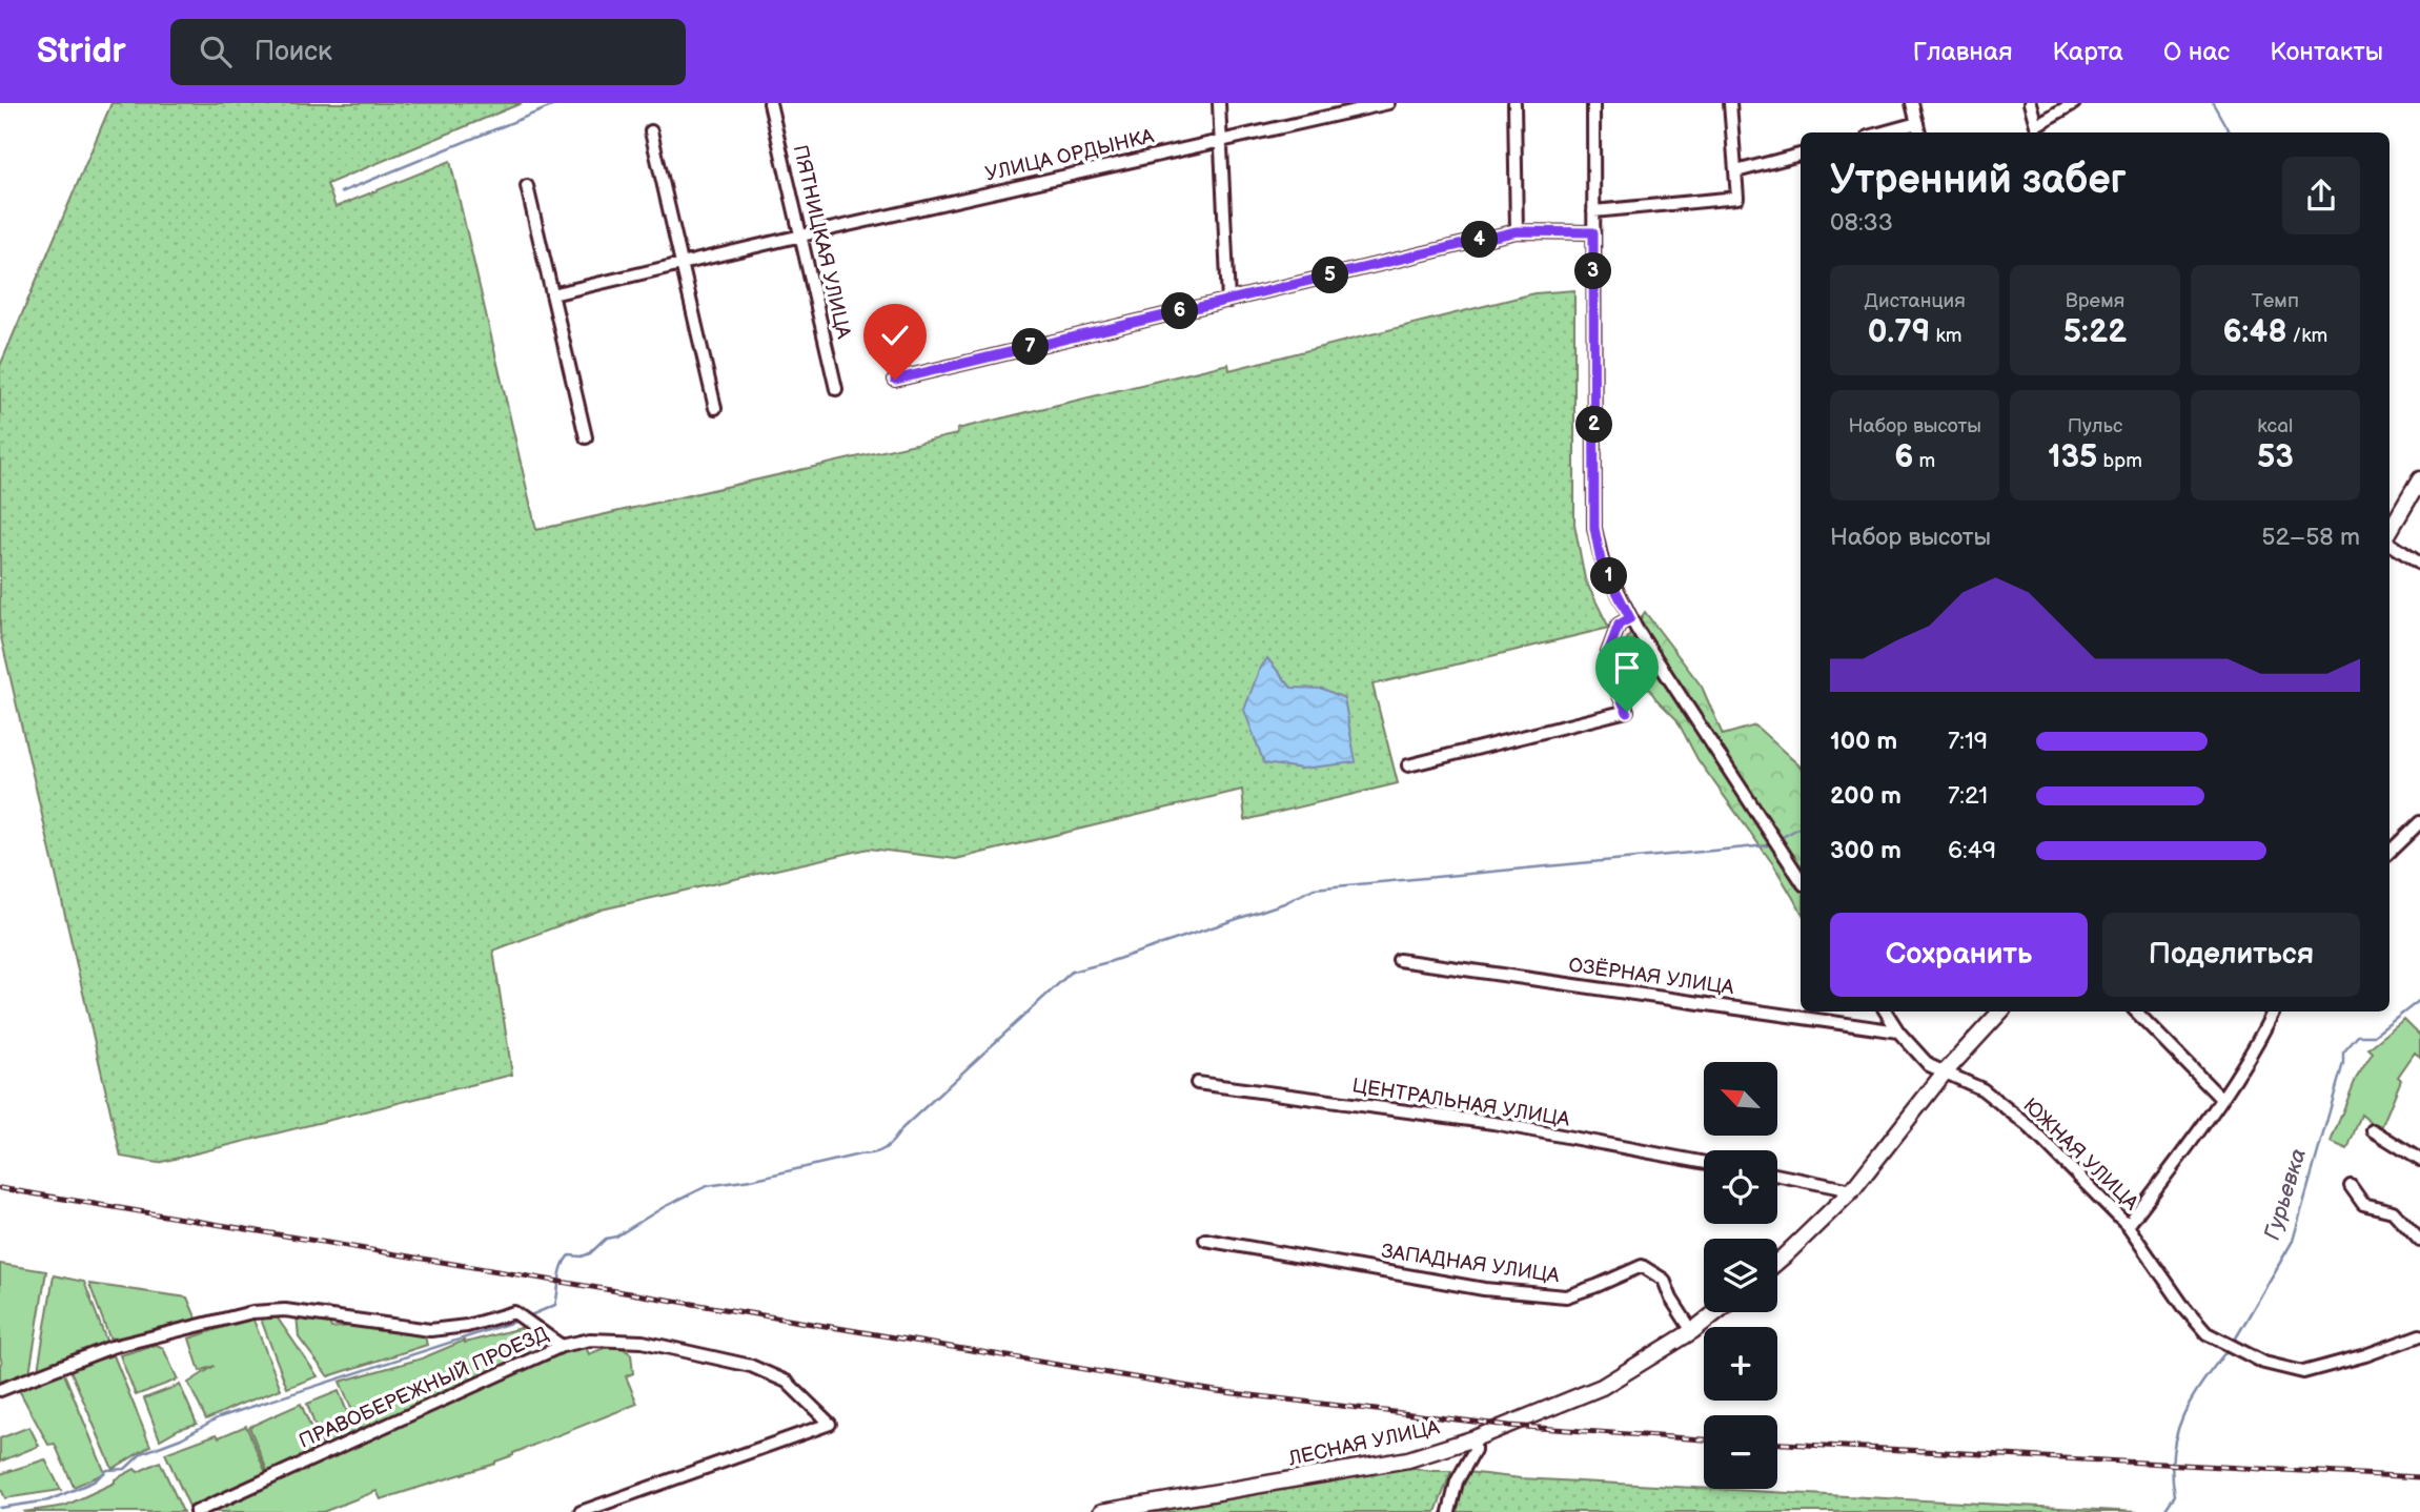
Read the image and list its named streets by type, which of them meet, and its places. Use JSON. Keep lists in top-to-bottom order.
{
  "streets": {
    "street": [
      "УЛИЦА ОРДЫНКА",
      "ПЯТНИЦКАЯ УЛИЦА",
      "ОЗЁРНАЯ УЛИЦА",
      "ЦЕНТРАЛЬНАЯ УЛИЦА",
      "ЮЖНАЯ УЛИЦА",
      "ЗАПАДНАЯ УЛИЦА",
      "ПРАВОБЕРЕЖНЫЙ ПРОЕЗД",
      "ЛЕСНАЯ УЛИЦА"
    ]
  },
  "crossings": [
    ["УЛИЦА ОРДЫНКА", "ПЯТНИЦКАЯ УЛИЦА"],
    ["ОЗЁРНАЯ УЛИЦА", "ЮЖНАЯ УЛИЦА"],
    ["ЗАПАДНАЯ УЛИЦА", "ЛЕСНАЯ УЛИЦА"]
  ],
  "water": ["Гурьевка"],
  "north": "top left",
  "page": {
    "header": "Stridr",
    "search": "Поиск",
    "nav": [
      "Главная",
      "Карта",
      "О нас",
      "Контакты"
    ],
    "heading": ["Утренний забег", "08:33"],
    "pins": [
      "4",
      "3",
      "5",
      "6",
      "7",
      "2",
      "1"
    ],
    "stats": [
      ["Дистанция", "0.79 km"],
      ["Время", "5:22"],
      ["Темп", "6:48 /km"],
      ["Набор высоты", "6 m"],
      ["Пульс", "135 bpm"],
      ["kcal", "53"]
    ],
    "chart": ["Набор высоты", "52–58 m"],
    "list": [
      {
        "name": "100 m",
        "note": "7:19"
      },
      {
        "name": "200 m",
        "note": "7:21"
      },
      {
        "name": "300 m",
        "note": "6:49"
      }
    ],
    "buttons": ["Сохранить", "Поделиться"],
    "map_buttons": ["+", "−"]
  }
}
